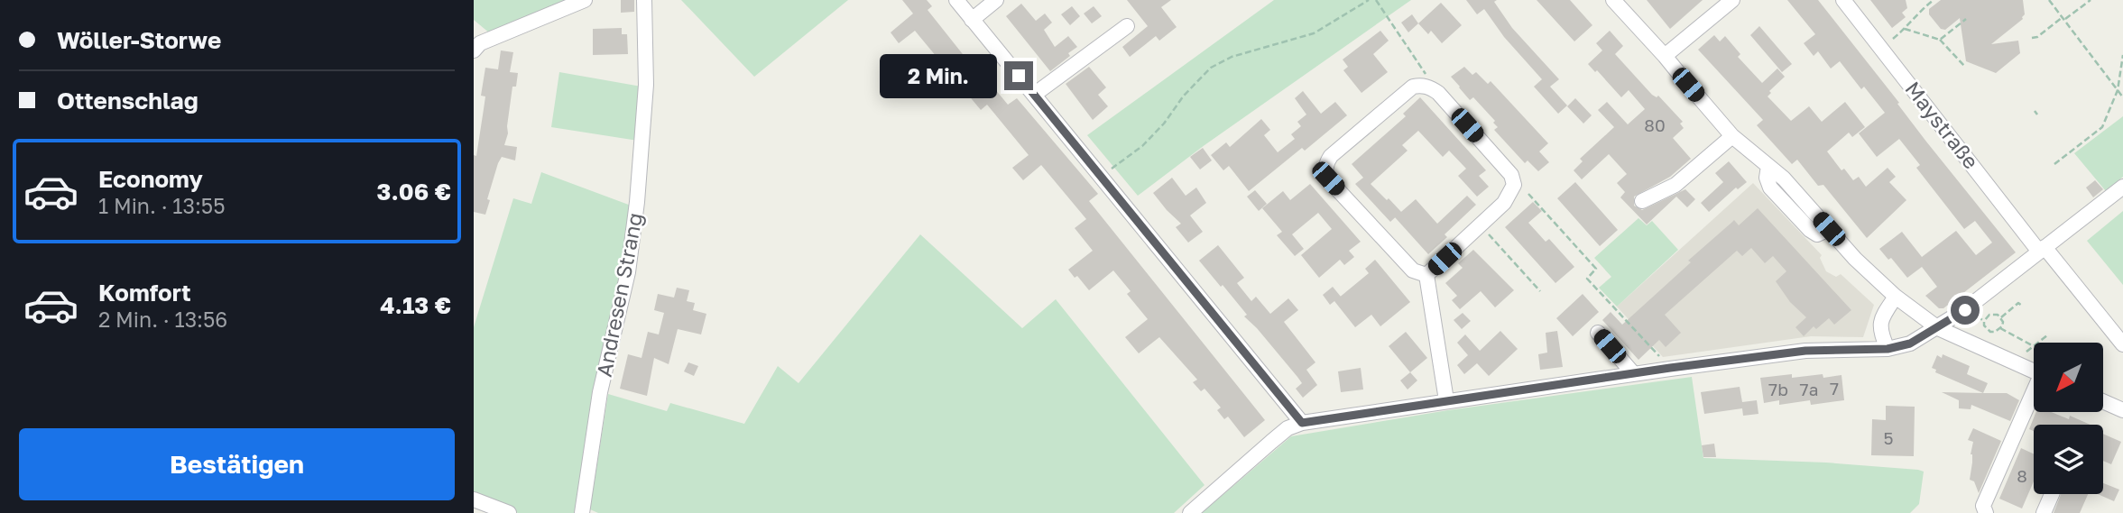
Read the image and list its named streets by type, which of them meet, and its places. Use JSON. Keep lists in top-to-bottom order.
{
  "streets": {
    "street": ["Maystraße", "Andresen Strang"]
  },
  "house_numbers": [
    "80",
    "7",
    "7b",
    "7a",
    "5",
    "8"
  ],
  "north": "bottom left",
  "page": {
    "banner": ["Wöller-Storwe", "Ottenschlag"],
    "bubble": "2 Min.",
    "list": [
      {
        "name": "Economy",
        "note": "1 Min. · 13:55",
        "value": "3.06 €"
      },
      {
        "name": "Komfort",
        "note": "2 Min. · 13:56",
        "value": "4.13 €"
      }
    ],
    "buttons": "Bestätigen"
  }
}
